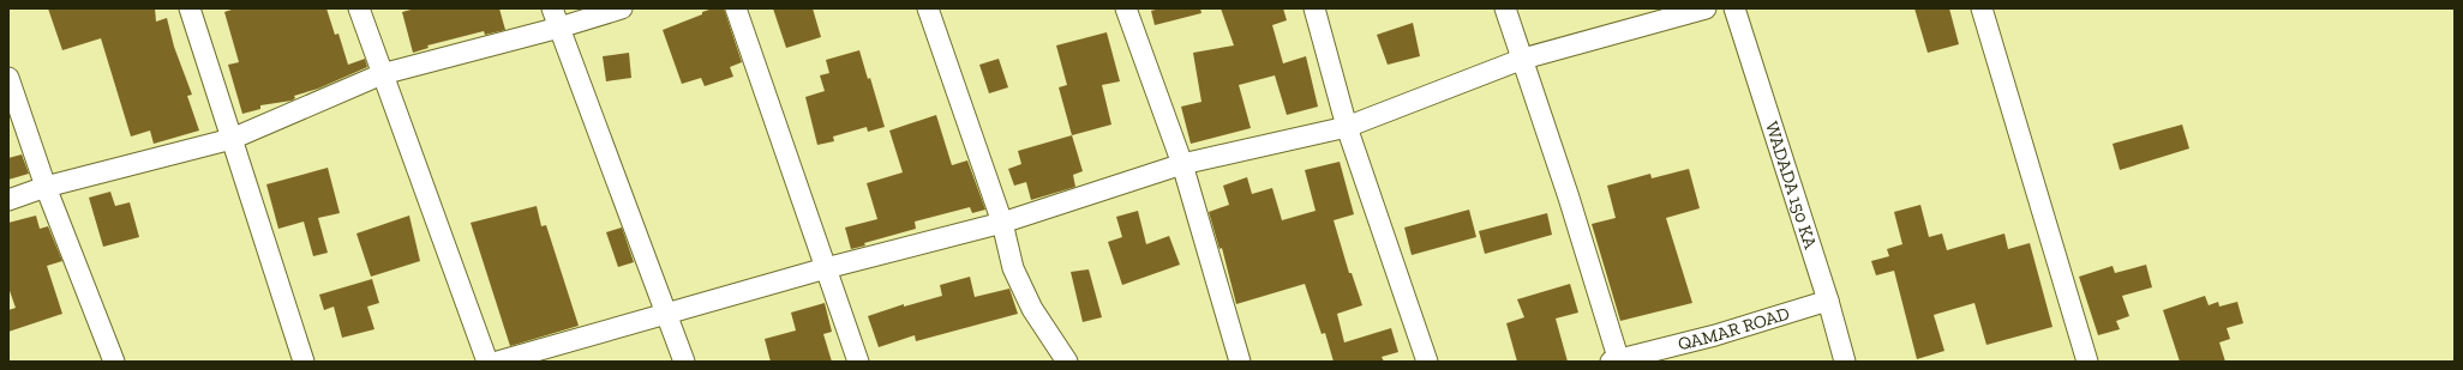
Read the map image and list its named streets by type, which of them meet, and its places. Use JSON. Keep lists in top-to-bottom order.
{
  "streets": {
    "street": ["WADADA 150 KA", "QAMAR ROAD"]
  },
  "crossings": [
    ["WADADA 150 KA", "QAMAR ROAD"]
  ]
}
